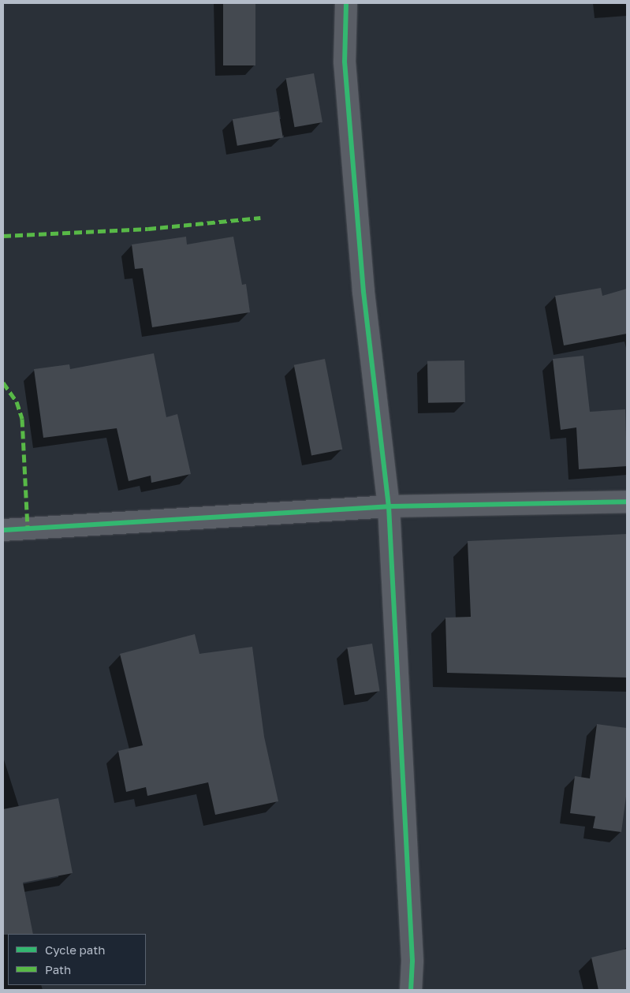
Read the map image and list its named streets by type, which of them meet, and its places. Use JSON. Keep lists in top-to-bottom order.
{
  "legend": ["Cycle path", "Path"]
}
